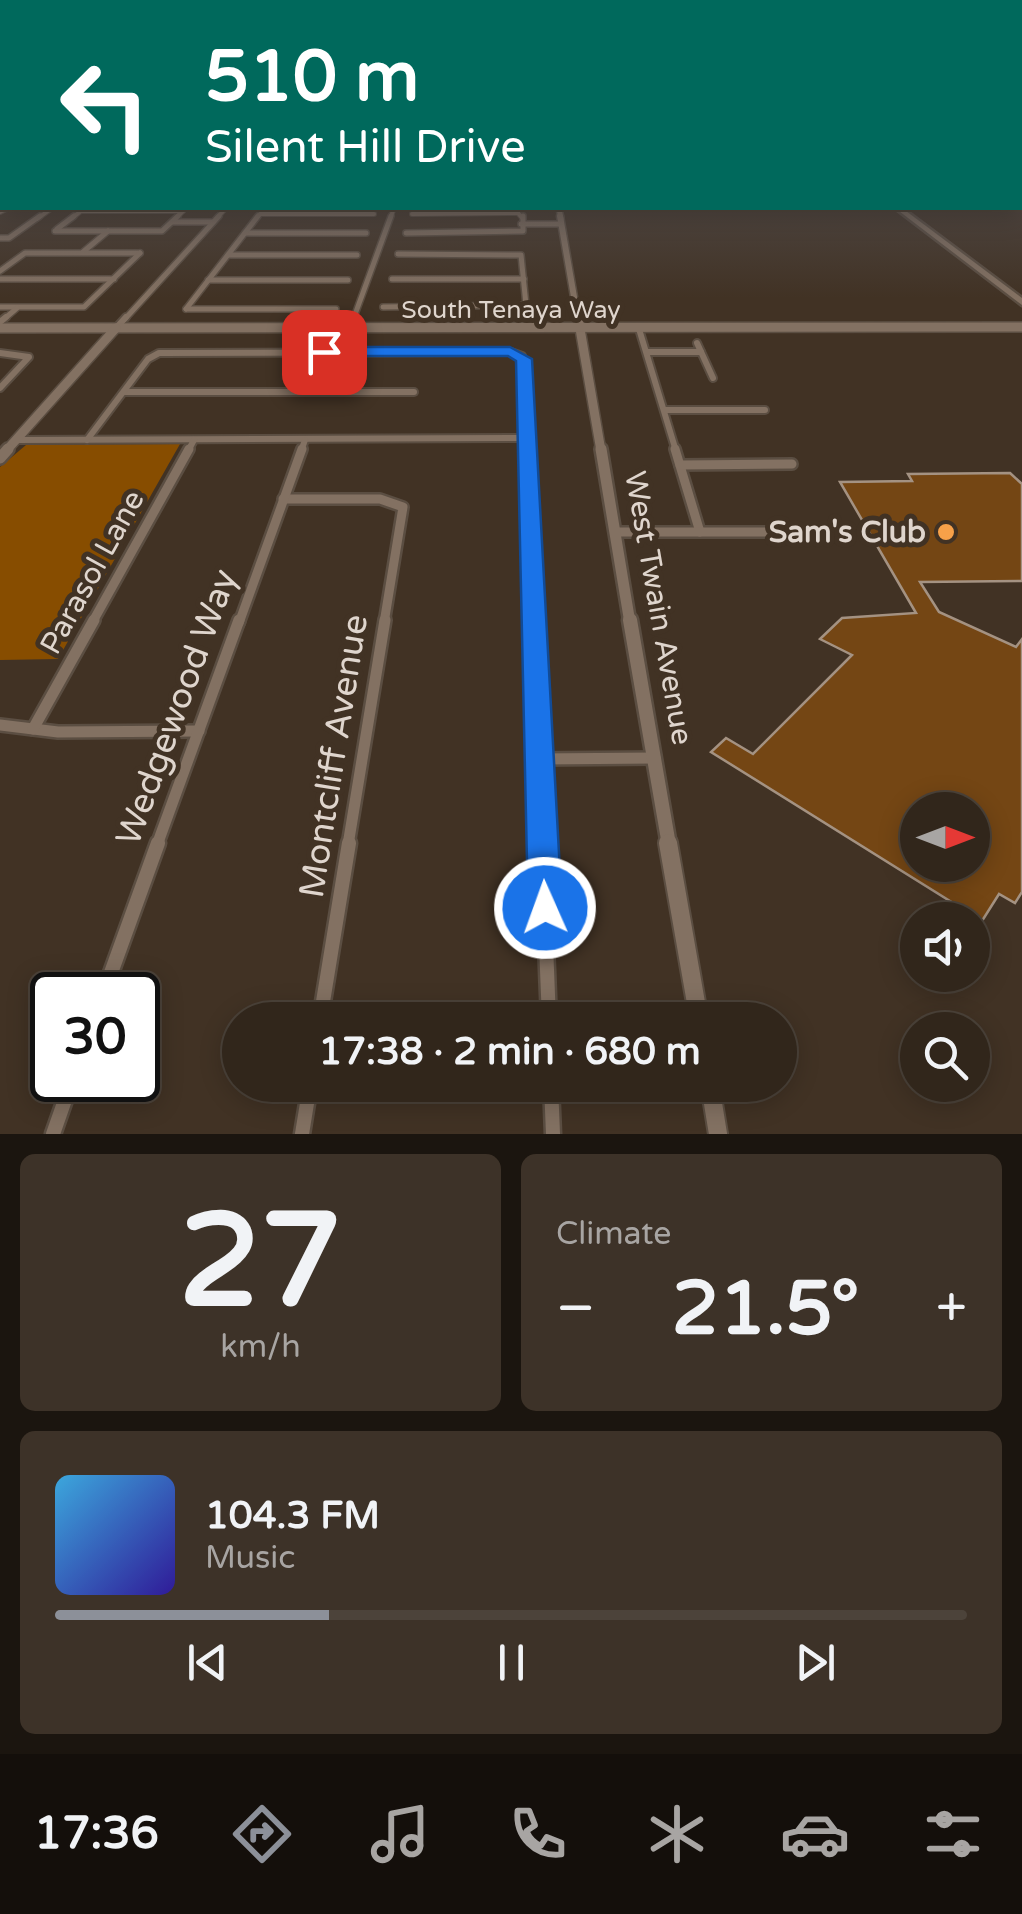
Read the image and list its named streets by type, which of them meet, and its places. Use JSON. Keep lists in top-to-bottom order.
{
  "streets": {
    "street": [
      "South Tenaya Way",
      "Parasol Lane",
      "West Twain Avenue",
      "Wedgewood Way",
      "Montcliff Avenue"
    ]
  },
  "crossings": [
    ["South Tenaya Way", "West Twain Avenue"]
  ],
  "places": ["Sam's Club"],
  "north": "right",
  "page": {
    "turn": ["510 m", "Silent Hill Drive"],
    "limit": "30",
    "trip": "17:38 · 2 min · 680 m",
    "tile": [
      ["27", "km/h"],
      "Climate"
    ],
    "heat": ["−", "21.5°", "+"],
    "song": ["104.3 FM", "Music"],
    "tabs": "17:36"
  }
}
